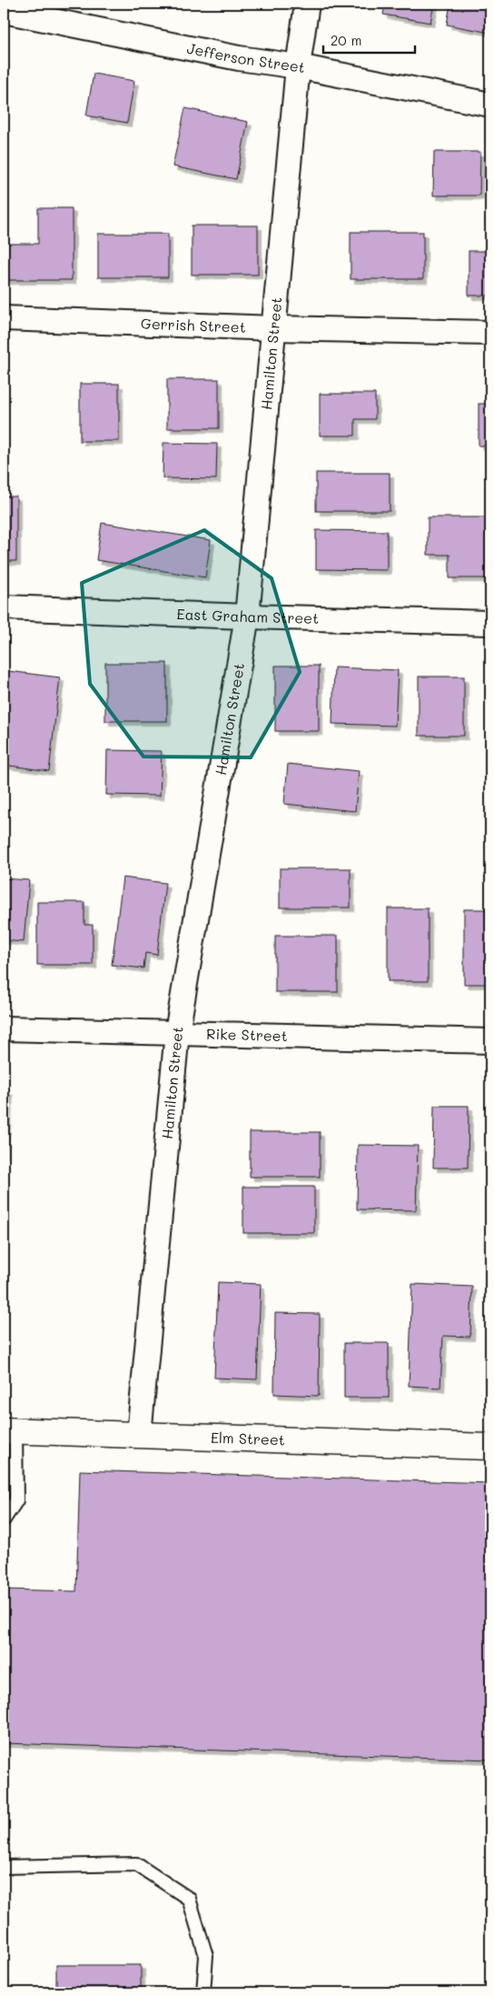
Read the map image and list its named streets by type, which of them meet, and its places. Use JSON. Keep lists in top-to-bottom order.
{
  "streets": {
    "main road": ["Elm Street"],
    "street": [
      "Jefferson Street",
      "Gerrish Street",
      "Hamilton Street",
      "East Graham Street",
      "Rike Street"
    ]
  },
  "crossings": [
    ["Jefferson Street", "Hamilton Street"],
    ["Gerrish Street", "Hamilton Street"],
    ["Hamilton Street", "East Graham Street"],
    ["Hamilton Street", "Rike Street"],
    ["Hamilton Street", "Elm Street"]
  ],
  "scale_bar": "20 m"
}
